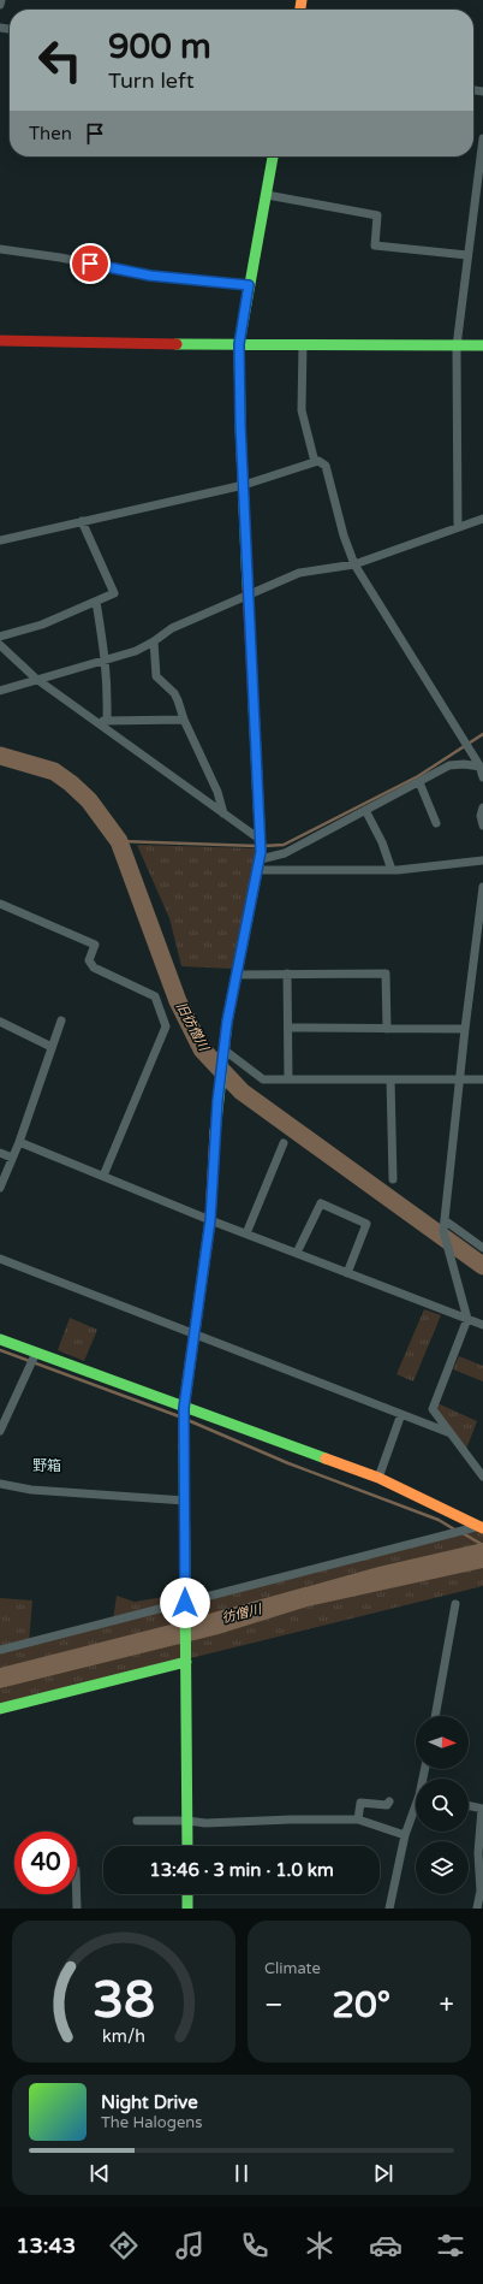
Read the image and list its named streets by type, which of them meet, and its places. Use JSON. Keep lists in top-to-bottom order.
{
  "districts": ["野箱"],
  "water": ["旧彷僧川", "彷僧川"],
  "north": "right",
  "page": {
    "turn": ["900 m", "Turn left"],
    "then": "Then",
    "limit": "40",
    "trip": "13:46 · 3 min · 1.0 km",
    "tile": "Climate",
    "heat": ["−", "20°", "+"],
    "song": ["Night Drive", "The Halogens"],
    "tabs": "13:43",
    "gauge": ["38", "km/h"]
  }
}
